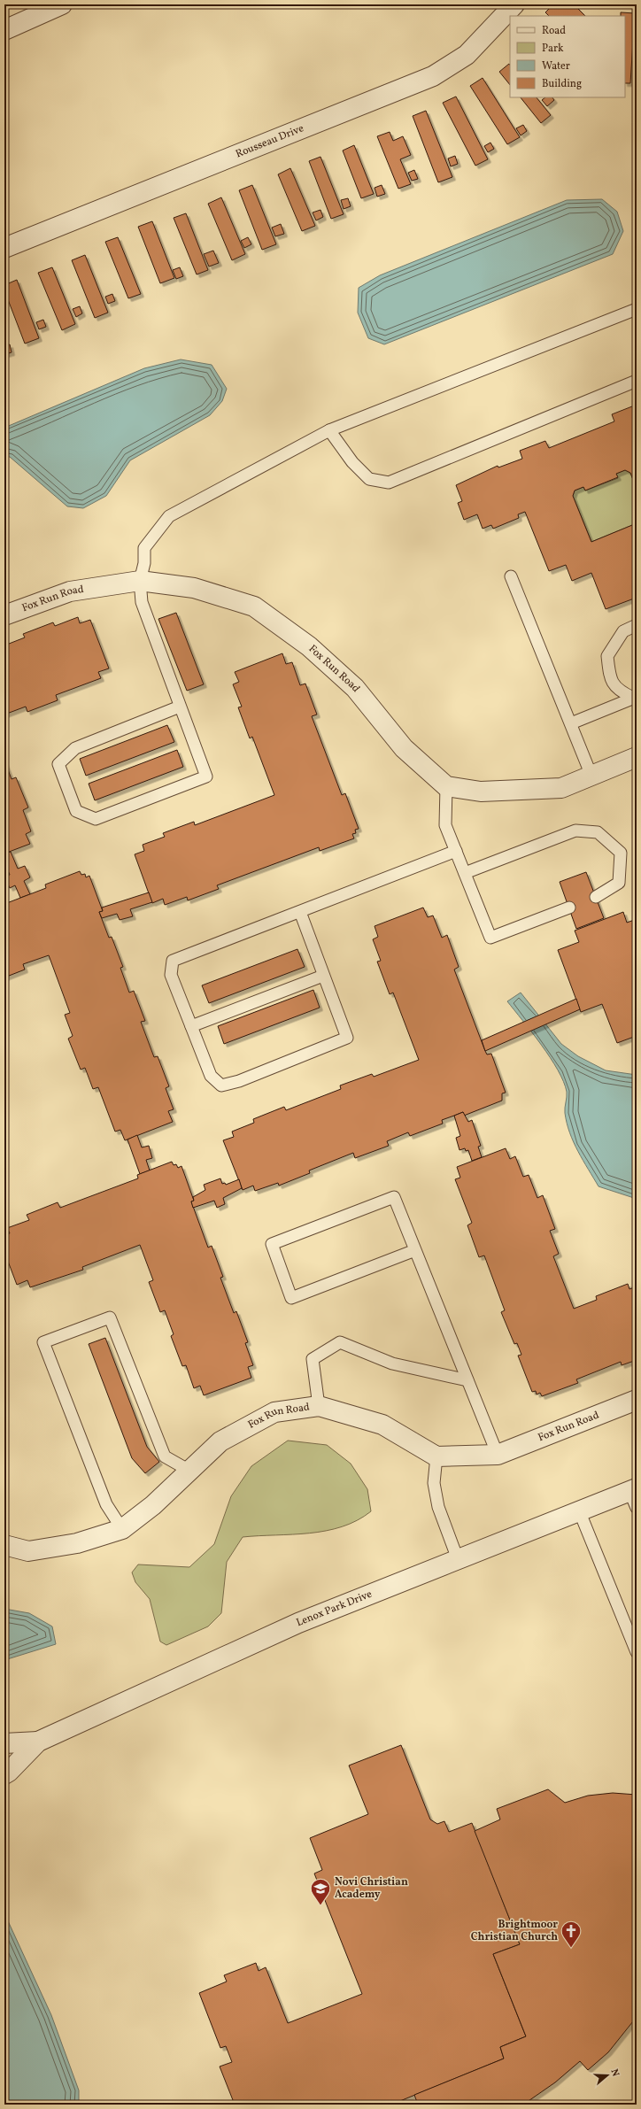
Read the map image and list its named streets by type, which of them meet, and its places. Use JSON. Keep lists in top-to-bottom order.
{
  "streets": {
    "street": ["Rousseau Drive", "Fox Run Road", "Lenox Park Drive"]
  },
  "places": {
    "school or university": ["Novi Christian Academy"],
    "church": ["Brightmoor Christian Church"]
  },
  "legend": [
    "Road",
    "Park",
    "Water",
    "Building"
  ],
  "north": "right"
}
